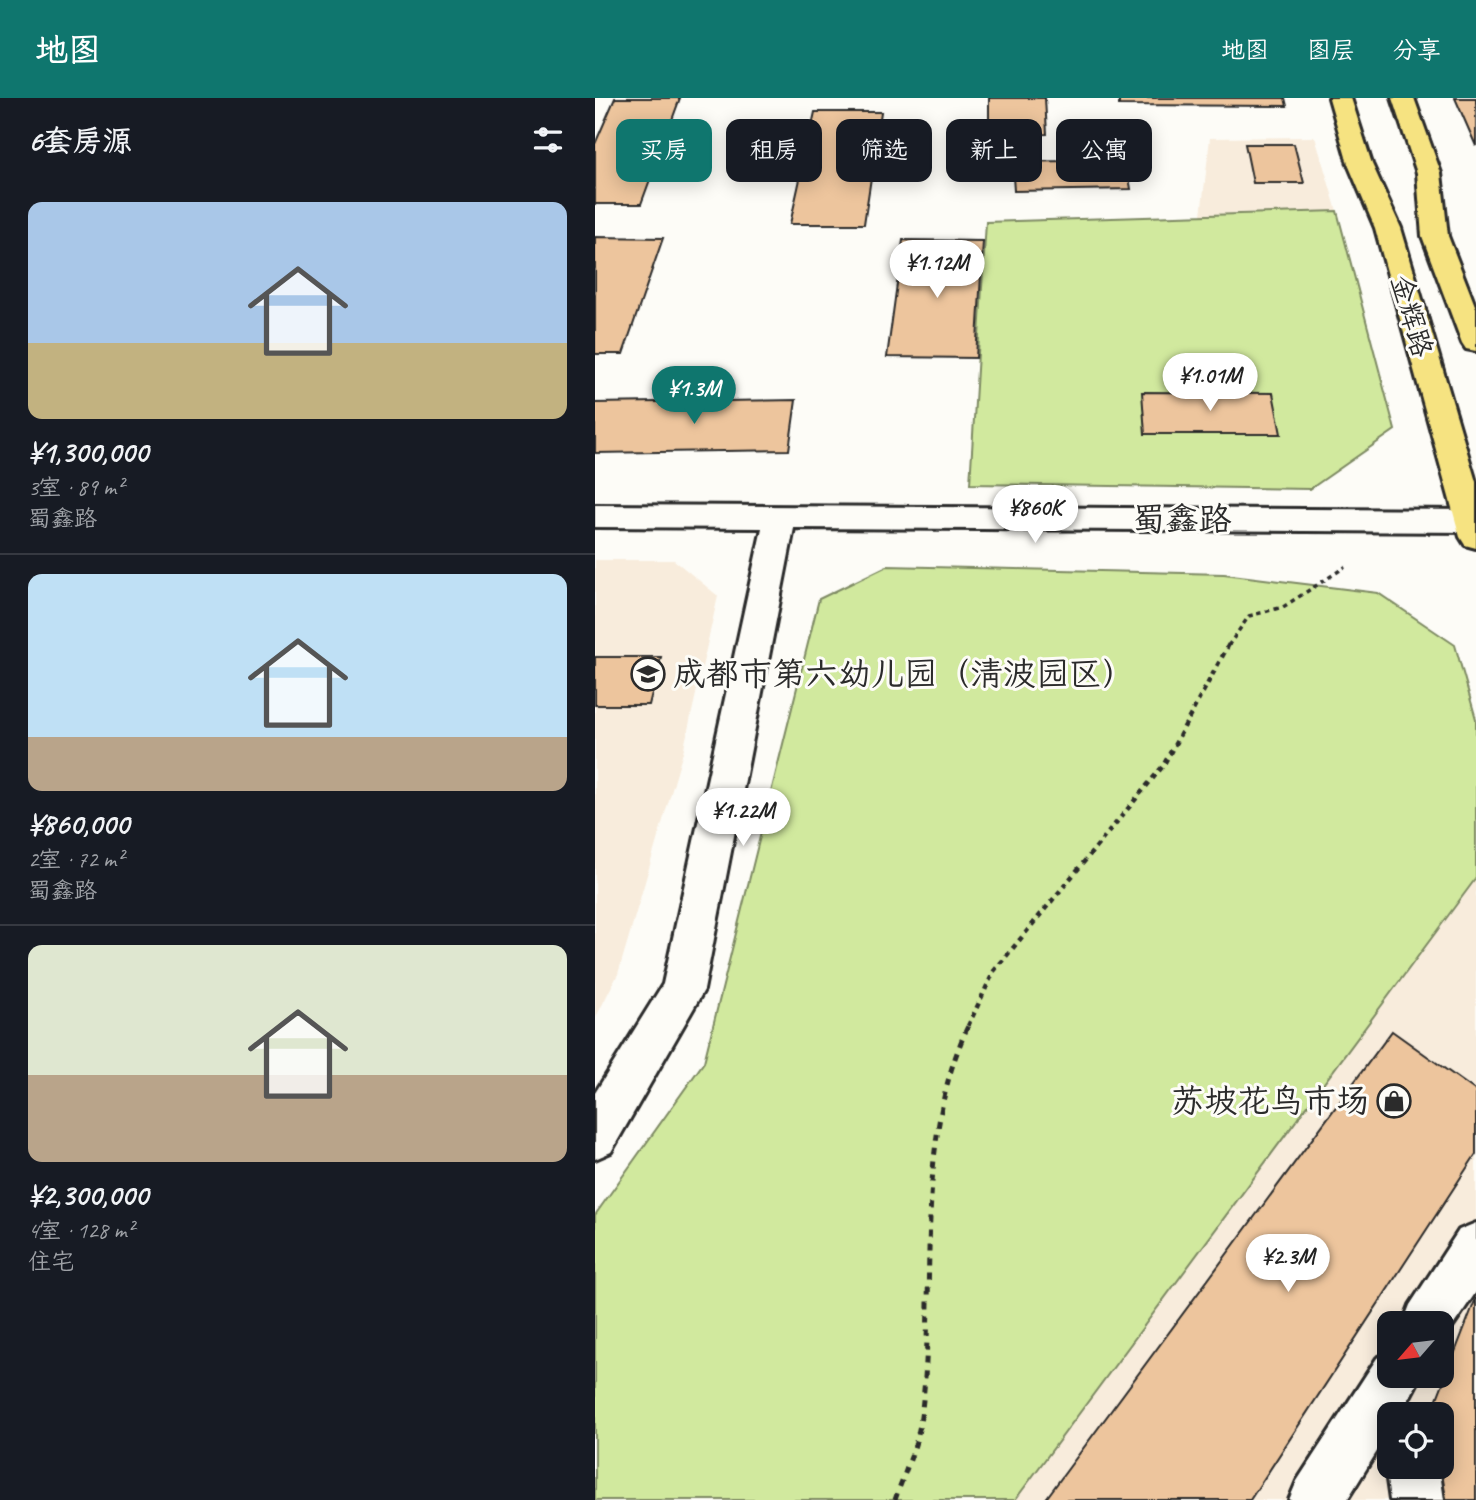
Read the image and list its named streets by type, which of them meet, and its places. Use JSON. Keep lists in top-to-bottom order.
{
  "streets": {
    "main road": ["金辉路"],
    "street": ["蜀鑫路"]
  },
  "crossings": [
    ["金辉路", "蜀鑫路"]
  ],
  "places": {
    "school or university": ["成都市第六幼儿园（清波园区）"],
    "shop": ["苏坡花鸟市场"]
  },
  "north": "bottom left",
  "page": {
    "header": "地图",
    "nav": ["地图", "图层", "分享"],
    "heading": "6套房源",
    "chip": [
      "买房",
      "租房",
      "筛选",
      "新上",
      "公寓"
    ],
    "list": [
      {
        "name": "¥1,300,000",
        "note": "3室 · 89 m² · 蜀鑫路"
      },
      {
        "name": "¥860,000",
        "note": "2室 · 72 m² · 蜀鑫路"
      },
      {
        "name": "¥2,300,000",
        "note": "4室 · 128 m² · 住宅"
      }
    ],
    "price": [
      "¥1.12M",
      "¥1.01M",
      "¥1.3M",
      "¥860K",
      "¥1.22M",
      "¥2.3M"
    ]
  }
}
